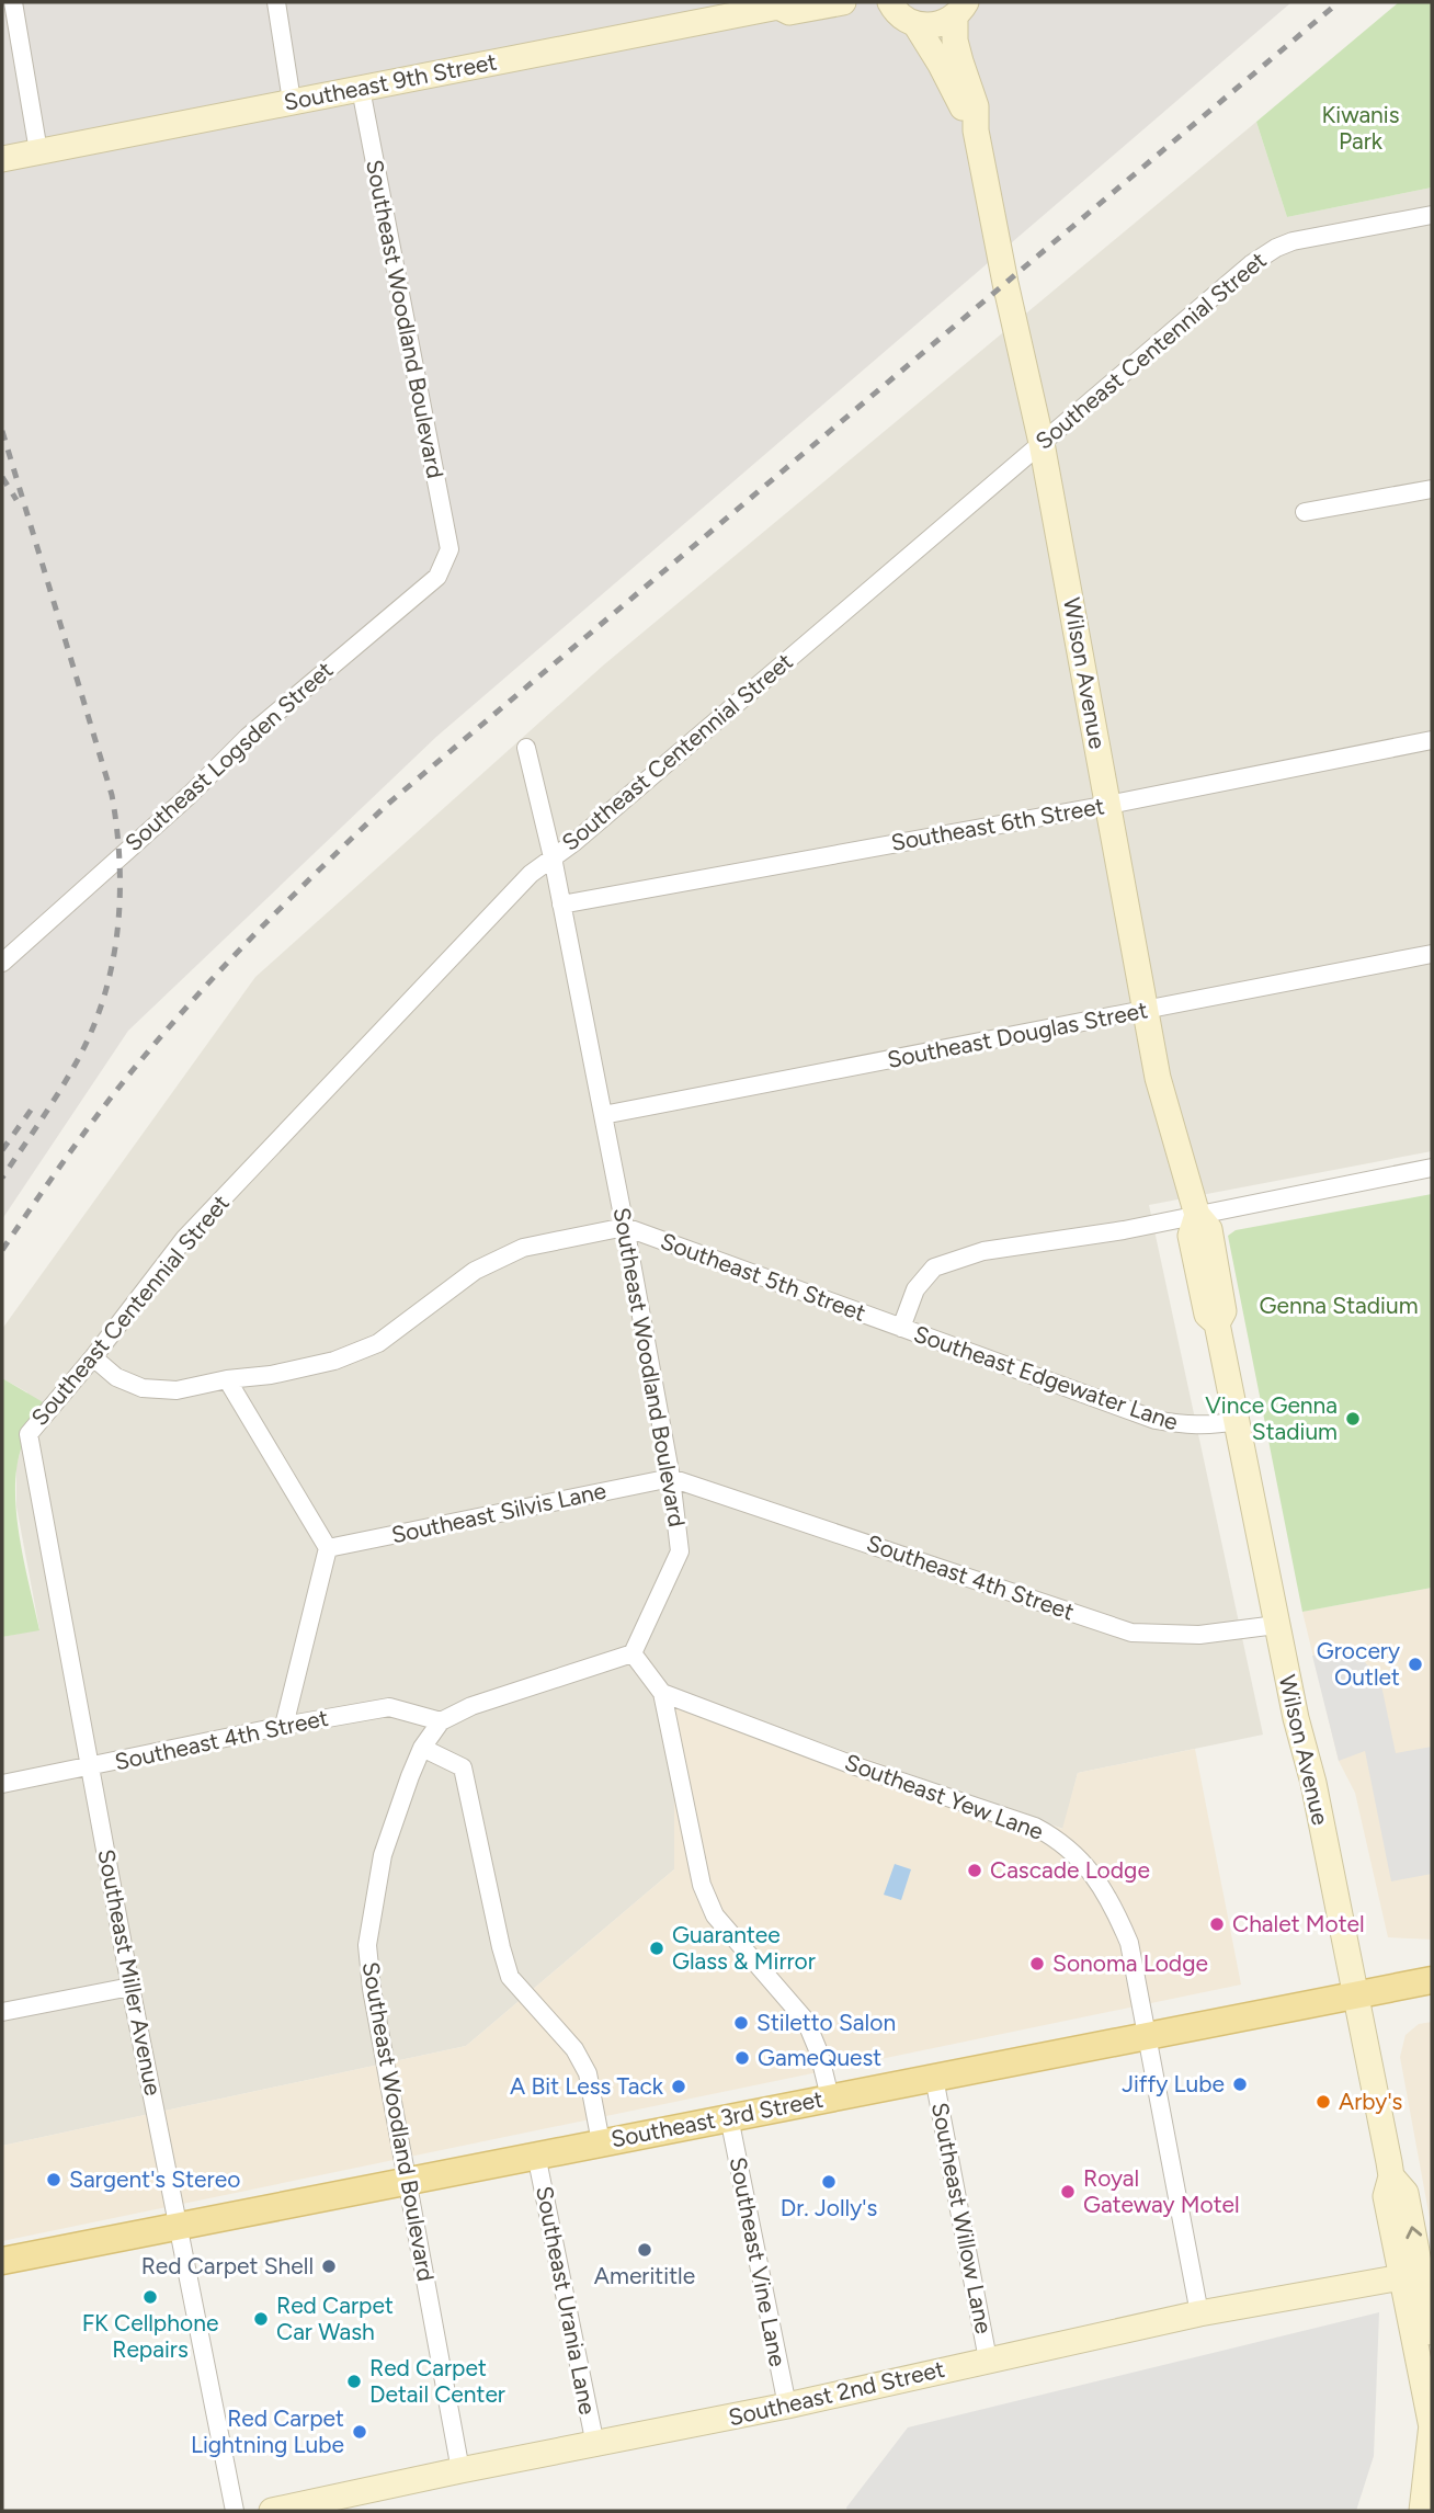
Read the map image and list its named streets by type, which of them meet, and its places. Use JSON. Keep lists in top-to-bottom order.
{
  "streets": {
    "main road": ["Southeast 3rd Street"],
    "street": [
      "Southeast 9th Street",
      "Southeast Woodland Boulevard",
      "Southeast Centennial Street",
      "Wilson Avenue",
      "Southeast Logsden Street",
      "Southeast 6th Street",
      "Southeast Douglas Street",
      "Southeast 5th Street",
      "Southeast Edgewater Lane",
      "Southeast Silvis Lane",
      "Southeast 4th Street",
      "Southeast Yew Lane",
      "Southeast Miller Avenue",
      "Southeast Willow Lane",
      "Southeast Vine Lane",
      "Southeast Urania Lane",
      "Southeast 2nd Street"
    ]
  },
  "crossings": [
    ["Southeast 9th Street", "Southeast Woodland Boulevard"],
    ["Southeast Woodland Boulevard", "Southeast Centennial Street"],
    ["Southeast Woodland Boulevard", "Southeast Logsden Street"],
    ["Southeast Woodland Boulevard", "Southeast 6th Street"],
    ["Southeast Woodland Boulevard", "Southeast Douglas Street"],
    ["Southeast Woodland Boulevard", "Southeast 5th Street"],
    ["Southeast Woodland Boulevard", "Southeast Silvis Lane"],
    ["Southeast Woodland Boulevard", "Southeast 4th Street"],
    ["Southeast Woodland Boulevard", "Southeast 3rd Street"],
    ["Southeast Woodland Boulevard", "Southeast 2nd Street"],
    ["Southeast Centennial Street", "Wilson Avenue"],
    ["Southeast Centennial Street", "Southeast Miller Avenue"],
    ["Wilson Avenue", "Southeast 6th Street"],
    ["Wilson Avenue", "Southeast Douglas Street"],
    ["Wilson Avenue", "Southeast Edgewater Lane"],
    ["Wilson Avenue", "Southeast 4th Street"],
    ["Wilson Avenue", "Southeast 3rd Street"],
    ["Wilson Avenue", "Southeast 2nd Street"],
    ["Southeast 5th Street", "Southeast Edgewater Lane"],
    ["Southeast Silvis Lane", "Southeast 4th Street"],
    ["Southeast 4th Street", "Southeast Miller Avenue"],
    ["Southeast Yew Lane", "Southeast 3rd Street"],
    ["Southeast Yew Lane", "Southeast 2nd Street"],
    ["Southeast Miller Avenue", "Southeast 3rd Street"],
    ["Southeast 3rd Street", "Southeast Willow Lane"],
    ["Southeast 3rd Street", "Southeast Vine Lane"],
    ["Southeast 3rd Street", "Southeast Urania Lane"],
    ["Southeast Willow Lane", "Southeast 2nd Street"],
    ["Southeast Vine Lane", "Southeast 2nd Street"],
    ["Southeast Urania Lane", "Southeast 2nd Street"]
  ],
  "parks": ["Kiwanis Park", "Genna Stadium"],
  "places": [
    "Vince Genna Stadium",
    "Grocery Outlet",
    "Cascade Lodge",
    "Chalet Motel",
    "Guarantee Glass & Mirror",
    "Sonoma Lodge",
    "Stiletto Salon",
    "GameQuest",
    "Jiffy Lube",
    "A Bit Less Tack",
    "Arby's",
    "Sargent's Stereo",
    "Dr. Jolly's",
    "Royal Gateway Motel",
    "Amerititle",
    "Red Carpet Shell",
    "FK Cellphone Repairs",
    "Red Carpet Car Wash",
    "Red Carpet Detail Center",
    "Red Carpet Lightning Lube"
  ]
}
